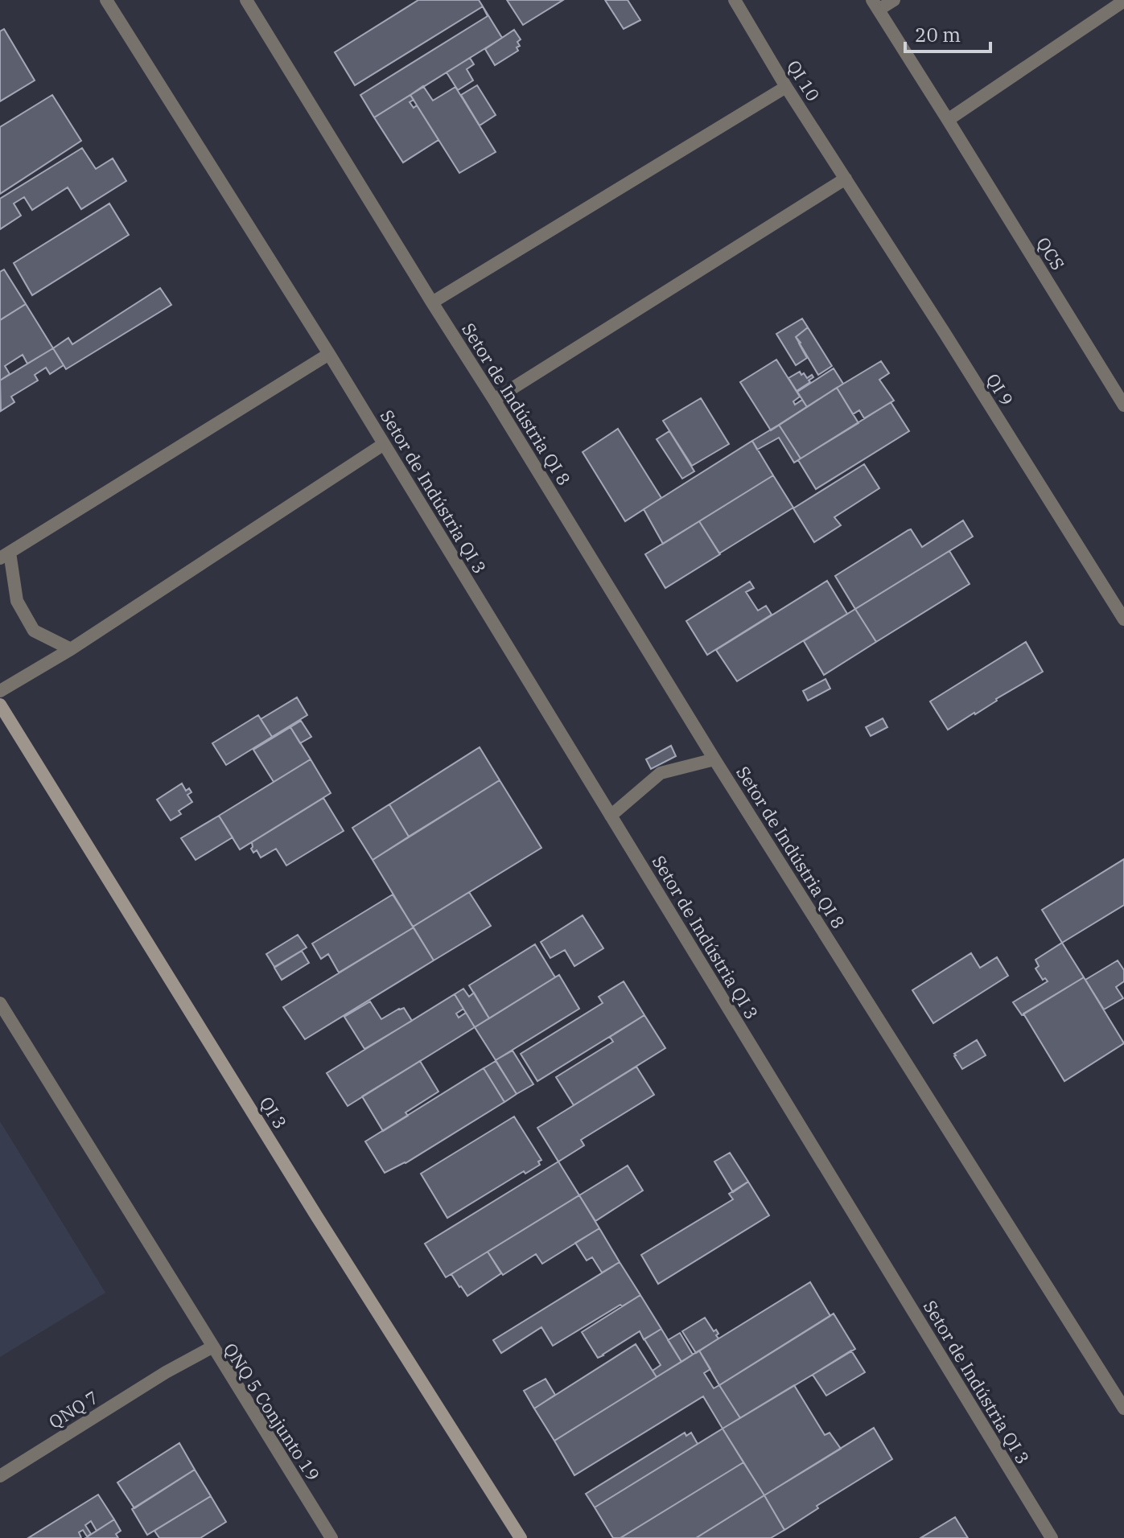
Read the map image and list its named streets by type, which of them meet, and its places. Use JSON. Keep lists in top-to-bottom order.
{
  "streets": {
    "street": [
      "QI 10",
      "QCS",
      "QI 9",
      "Setor de Indústria QI 8",
      "Setor de Indústria QI 3",
      "QI 3",
      "QNQ 7",
      "QNQ 5 Conjunto 19"
    ]
  },
  "crossings": [
    ["QI 10", "QI 9"],
    ["QNQ 7", "QNQ 5 Conjunto 19"]
  ],
  "scale_bar": "20 m"
}
